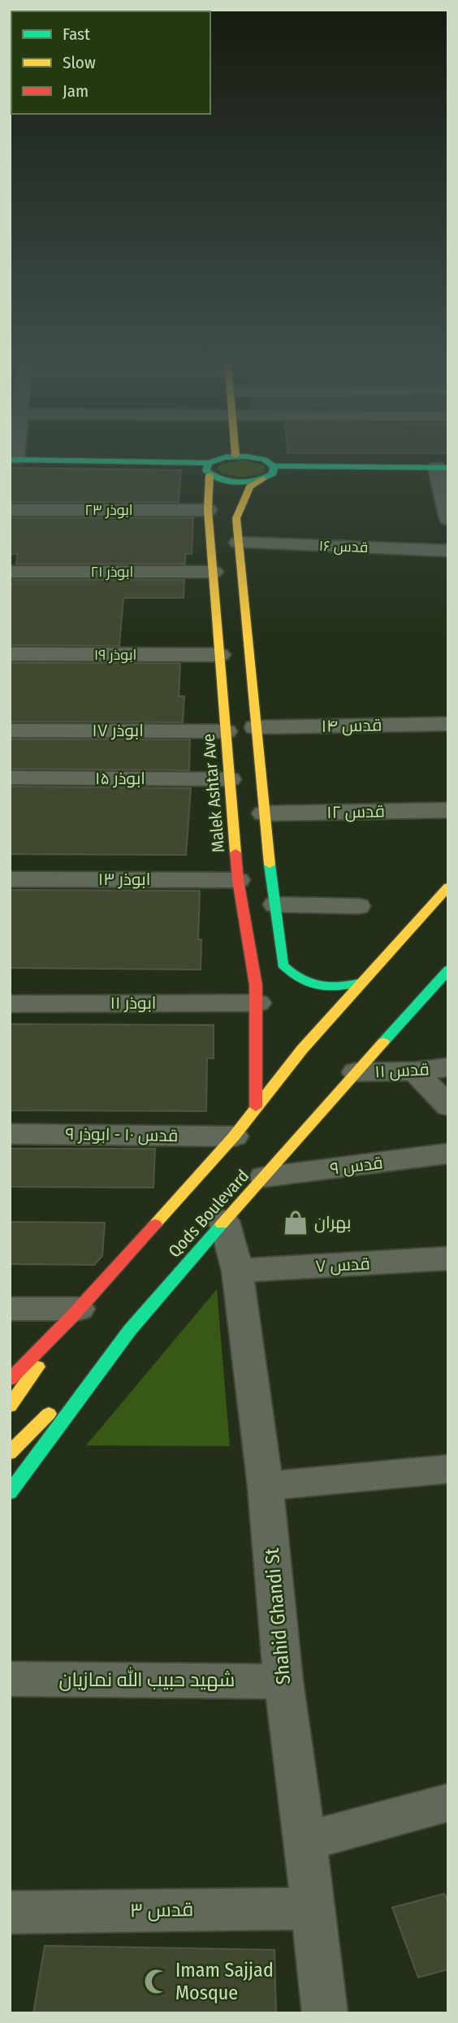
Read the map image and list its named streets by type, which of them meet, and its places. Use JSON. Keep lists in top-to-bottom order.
{
  "streets": {
    "street": [
      "ابوذر ۲۳",
      "قدس ۱۶",
      "ابوذر ۲۱",
      "ابوذر ۱۹",
      "قدس ۱۴",
      "ابوذر ۱۷",
      "ابوذر ۱۵",
      "Malek Ashtar Ave",
      "قدس ۱۲",
      "ابوذر ۱۳",
      "ابوذر ۱۱",
      "قدس ۱۱",
      "قدس ۱۰ - ابوذر ۹",
      "قدس ۹",
      "Qods Boulevard",
      "قدس ۷",
      "Shahid Ghandi St",
      "شهید حبیب الله نمازیان",
      "قدس ۳"
    ]
  },
  "crossings": [
    ["ابوذر ۲۳", "Malek Ashtar Ave"],
    ["ابوذر ۲۱", "Malek Ashtar Ave"],
    ["ابوذر ۱۹", "Malek Ashtar Ave"],
    ["ابوذر ۱۷", "Malek Ashtar Ave"],
    ["ابوذر ۱۵", "Malek Ashtar Ave"],
    ["Malek Ashtar Ave", "ابوذر ۱۳"],
    ["Malek Ashtar Ave", "ابوذر ۱۱"],
    ["Malek Ashtar Ave", "Qods Boulevard"],
    ["قدس ۱۱", "Qods Boulevard"],
    ["قدس ۱۰ - ابوذر ۹", "Qods Boulevard"],
    ["قدس ۹", "Qods Boulevard"],
    ["Qods Boulevard", "Shahid Ghandi St"],
    ["قدس ۷", "Shahid Ghandi St"],
    ["Shahid Ghandi St", "شهید حبیب الله نمازیان"],
    ["Shahid Ghandi St", "قدس ۳"]
  ],
  "places": {
    "shop": ["بهران"],
    "mosque": ["Imam Sajjad Mosque"]
  },
  "legend": ["Fast", "Slow", "Jam"]
}
